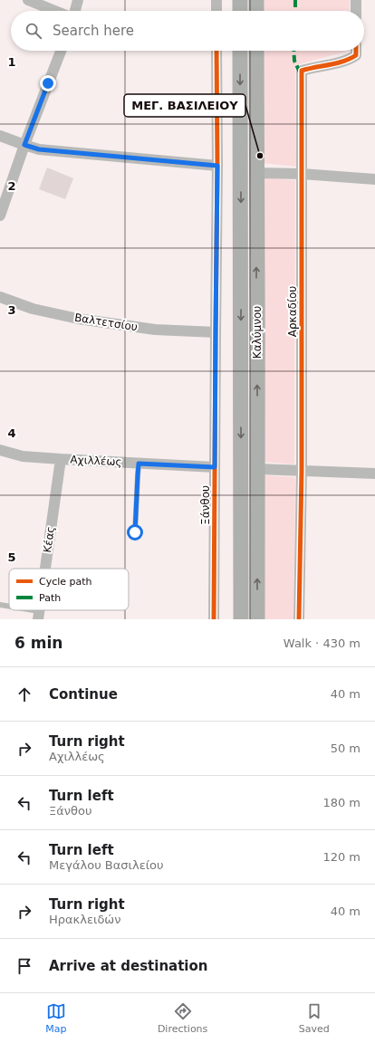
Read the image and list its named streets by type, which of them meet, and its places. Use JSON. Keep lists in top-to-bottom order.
{
  "streets": {
    "main road": ["Καλύμνου"],
    "street": [
      "Αρκαδίου",
      "Βαλτετσίου",
      "Αχιλλέως",
      "Ξάνθου",
      "Κέας"
    ]
  },
  "crossings": [
    ["Βαλτετσίου", "Ξάνθου"],
    ["Αχιλλέως", "Ξάνθου"],
    ["Αχιλλέως", "Κέας"]
  ],
  "places": ["ΜΕΓ. ΒΑΣΙΛΕΙΟΥ"],
  "legend": ["Cycle path", "Path"],
  "page": {
    "search": "Search here",
    "heading": ["6 min", "Walk · 430 m"],
    "list": [
      ["Continue", "40 m"],
      ["Turn right", "Αχιλλέως", "50 m"],
      ["Turn left", "Ξάνθου", "180 m"],
      ["Turn left", "Μεγάλου Βασιλείου", "120 m"],
      ["Turn right", "Ηρακλειδών", "40 m"],
      "Arrive at destination"
    ],
    "nav": ["Map", "Directions", "Saved"]
  },
  "grid": {
    "rows": [
      "1",
      "2",
      "3",
      "4",
      "5"
    ]
  }
}
